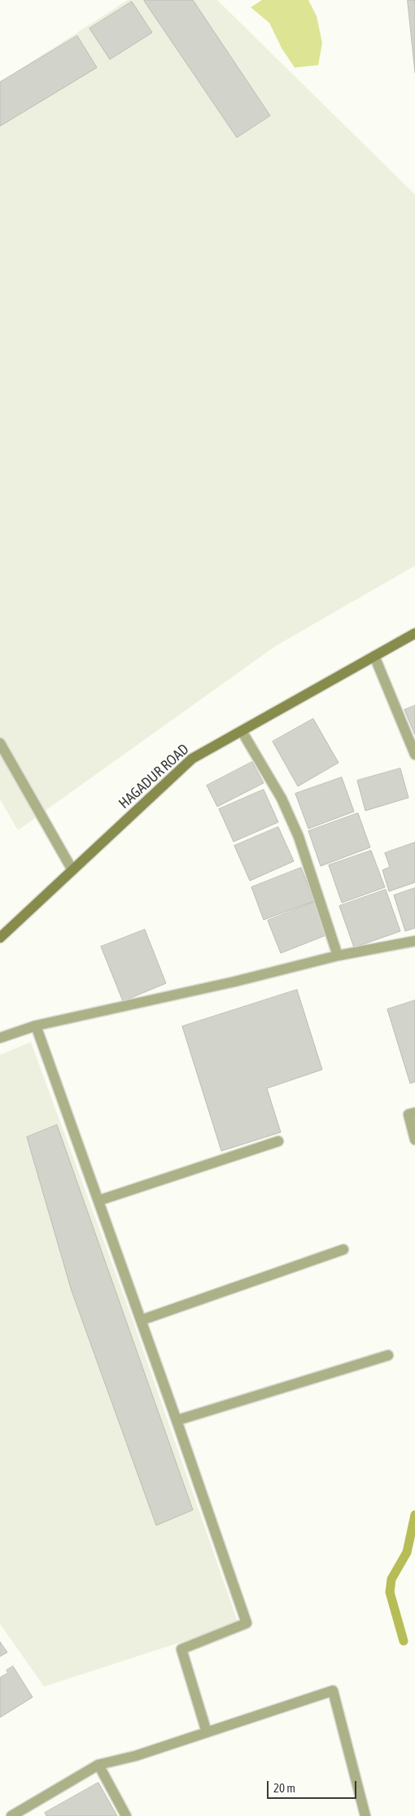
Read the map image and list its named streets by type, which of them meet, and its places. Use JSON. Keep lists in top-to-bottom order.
{
  "streets": {
    "street": ["HAGADUR ROAD"]
  },
  "scale_bar": "20 m"
}
